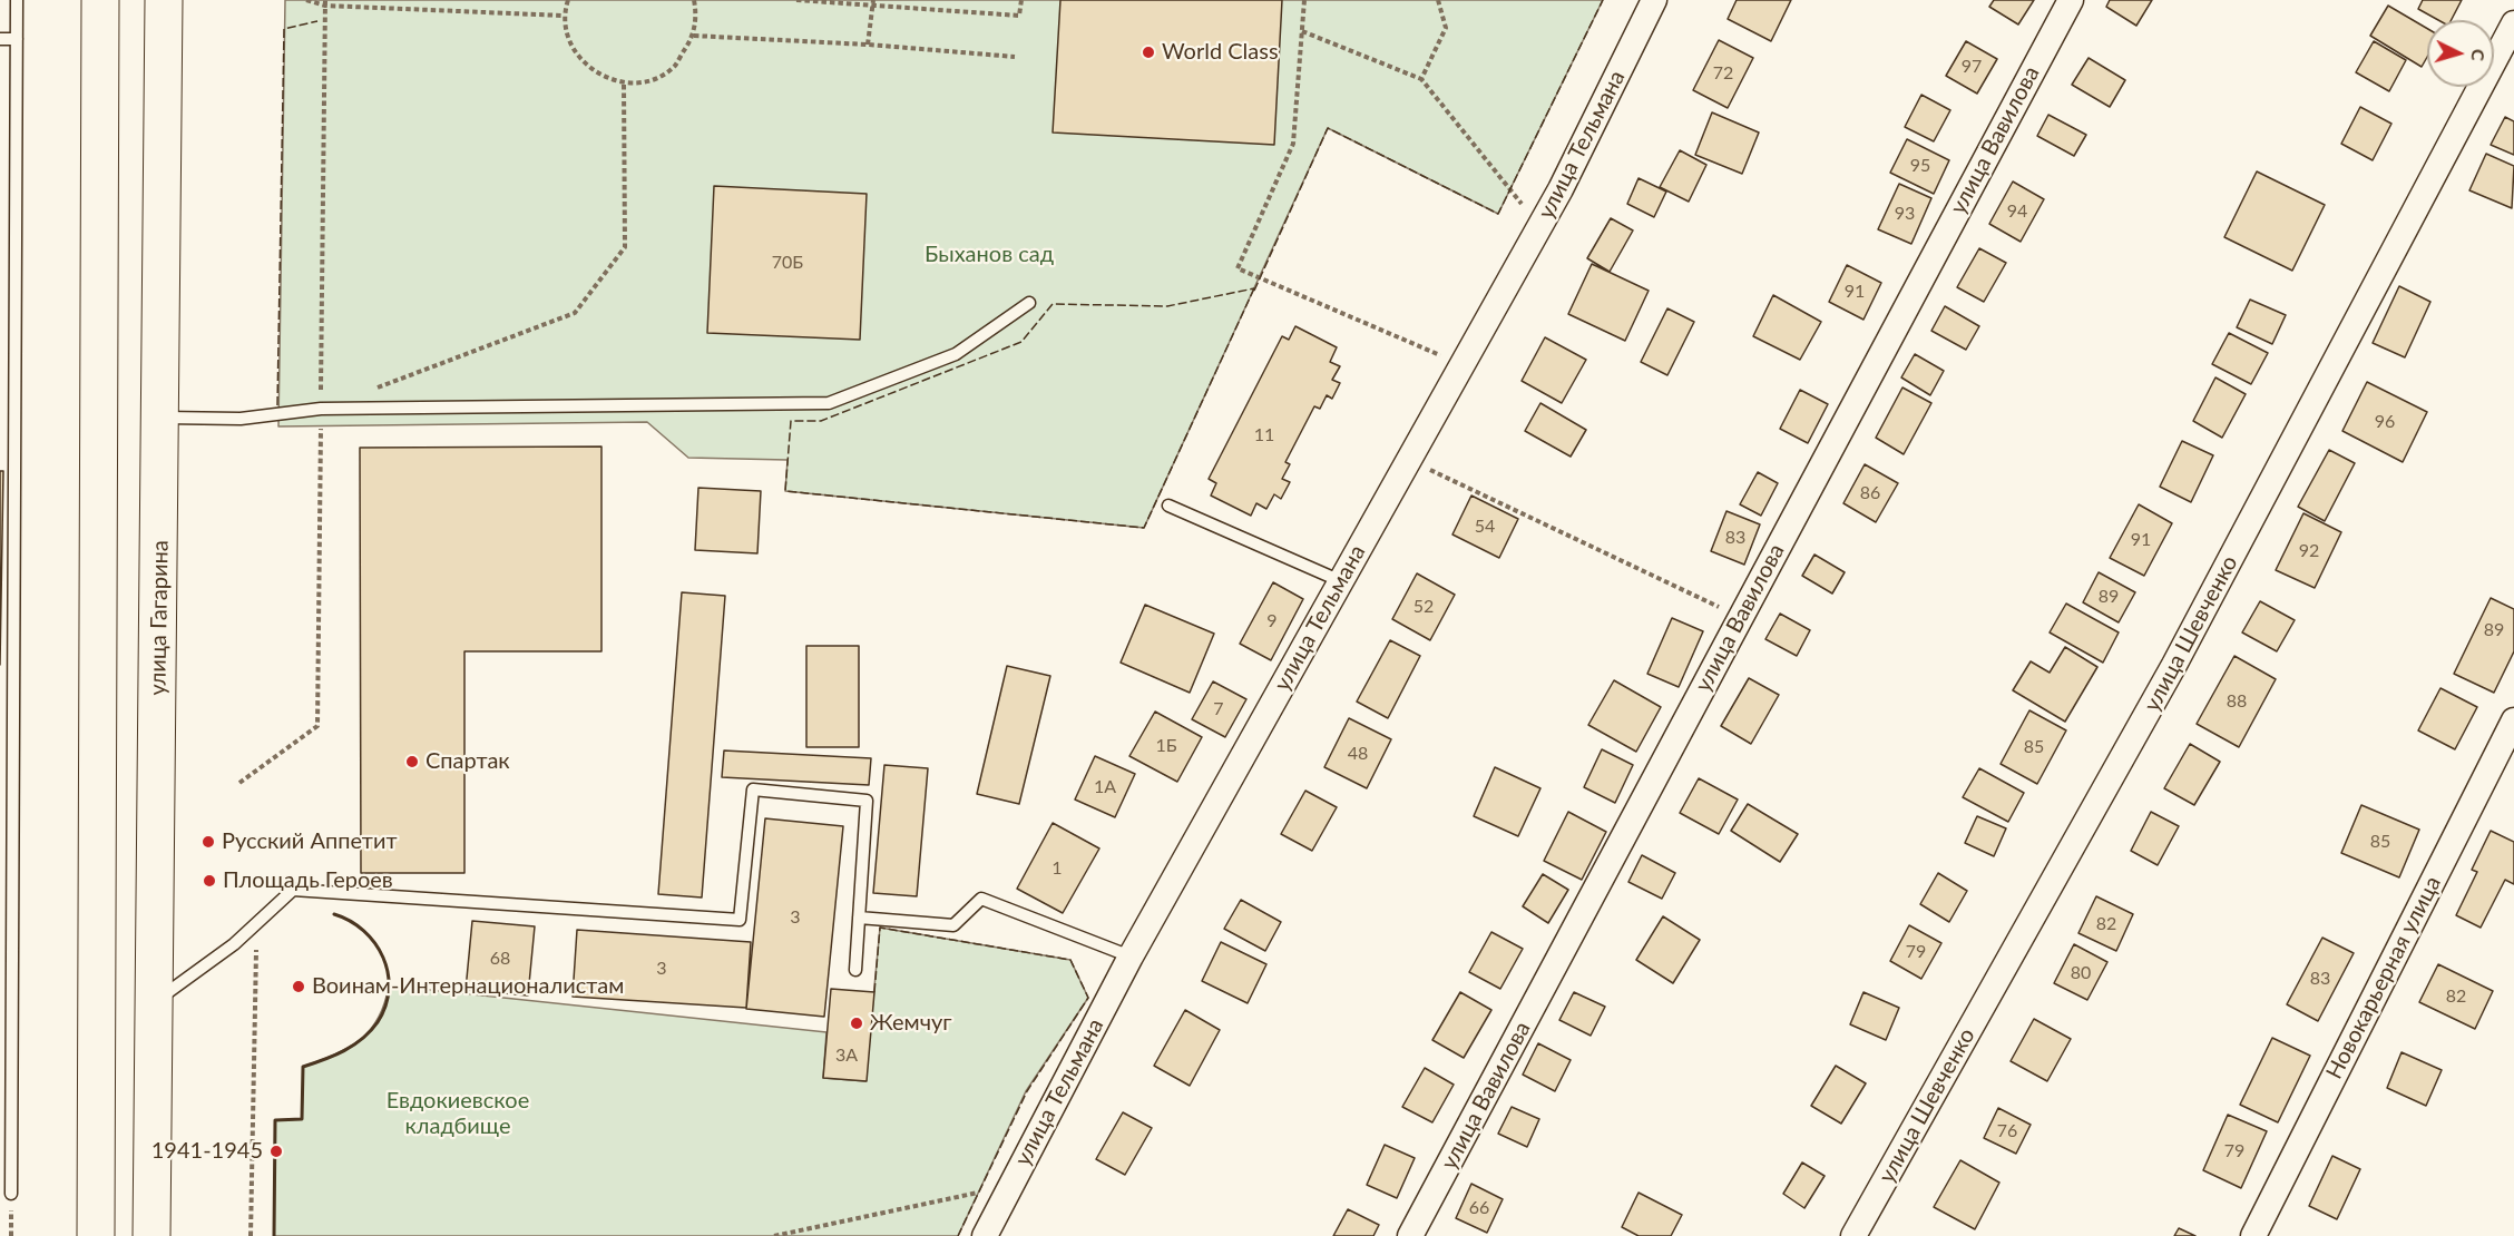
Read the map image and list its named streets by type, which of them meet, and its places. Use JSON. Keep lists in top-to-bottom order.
{
  "streets": {
    "main road": ["улица Гагарина"],
    "street": [
      "улица Вавилова",
      "улица Тельмана",
      "улица Шевченко",
      "Новокарьерная улица"
    ]
  },
  "parks": ["Быханов сад", "Евдокиевское кладбище"],
  "places": [
    "World Class",
    "Спартак",
    "Русский Аппетит",
    "Площадь Героев",
    "Воинам-Интернационалистам",
    "Жемчуг",
    "1941-1945"
  ],
  "house_numbers": [
    "97",
    "72",
    "95",
    "94",
    "93",
    "70Б",
    "91",
    "96",
    "11",
    "86",
    "54",
    "83",
    "91",
    "92",
    "89",
    "52",
    "9",
    "89",
    "88",
    "7",
    "1Б",
    "85",
    "48",
    "1А",
    "85",
    "1",
    "3",
    "82",
    "79",
    "68",
    "3",
    "80",
    "83",
    "82",
    "3А",
    "76",
    "79",
    "66"
  ],
  "north": "right"
}
